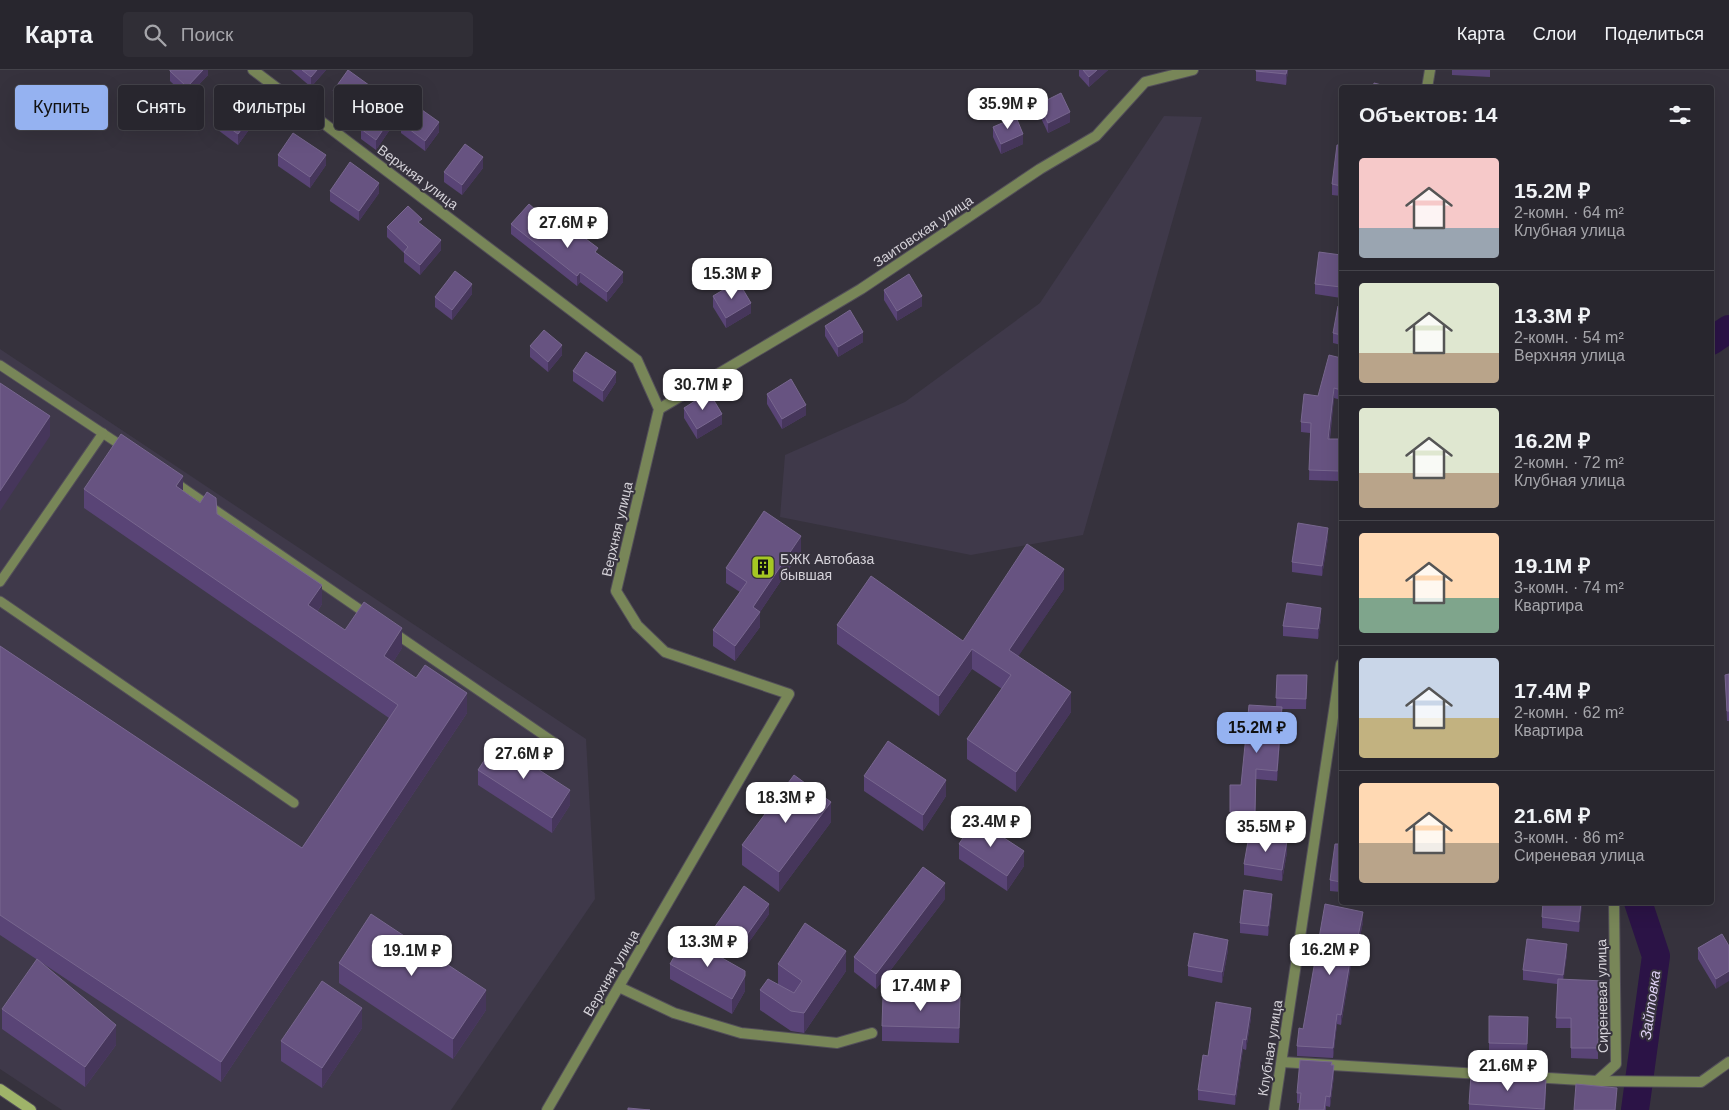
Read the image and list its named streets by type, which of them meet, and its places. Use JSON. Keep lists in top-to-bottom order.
{
  "streets": {
    "street": [
      "Верхняя улица",
      "Заитовская улица",
      "Сиреневая улица",
      "Клубная улица"
    ]
  },
  "crossings": [
    ["Верхняя улица", "Заитовская улица"]
  ],
  "water": ["Зайтовка"],
  "places": {
    "building": ["БЖК Автобаза бывшая"]
  },
  "page": {
    "header": "Карта",
    "search": "Поиск",
    "nav": ["Карта", "Слои", "Поделиться"],
    "chip": [
      "Купить",
      "Снять",
      "Фильтры",
      "Новое"
    ],
    "heading": "Объектов: 14",
    "price": [
      "35.9M ₽",
      "27.6M ₽",
      "15.3M ₽",
      "30.7M ₽",
      "15.2M ₽",
      "27.6M ₽",
      "18.3M ₽",
      "23.4M ₽",
      "35.5M ₽",
      "13.3M ₽",
      "16.2M ₽",
      "19.1M ₽",
      "17.4M ₽",
      "21.6M ₽"
    ],
    "list": [
      {
        "name": "15.2M ₽",
        "note": "2-комн. · 64 m² · Клубная улица"
      },
      {
        "name": "13.3M ₽",
        "note": "2-комн. · 54 m² · Верхняя улица"
      },
      {
        "name": "16.2M ₽",
        "note": "2-комн. · 72 m² · Клубная улица"
      },
      {
        "name": "19.1M ₽",
        "note": "3-комн. · 74 m² · Квартира"
      },
      {
        "name": "17.4M ₽",
        "note": "2-комн. · 62 m² · Квартира"
      },
      {
        "name": "21.6M ₽",
        "note": "3-комн. · 86 m² · Сиреневая улица"
      }
    ]
  }
}
